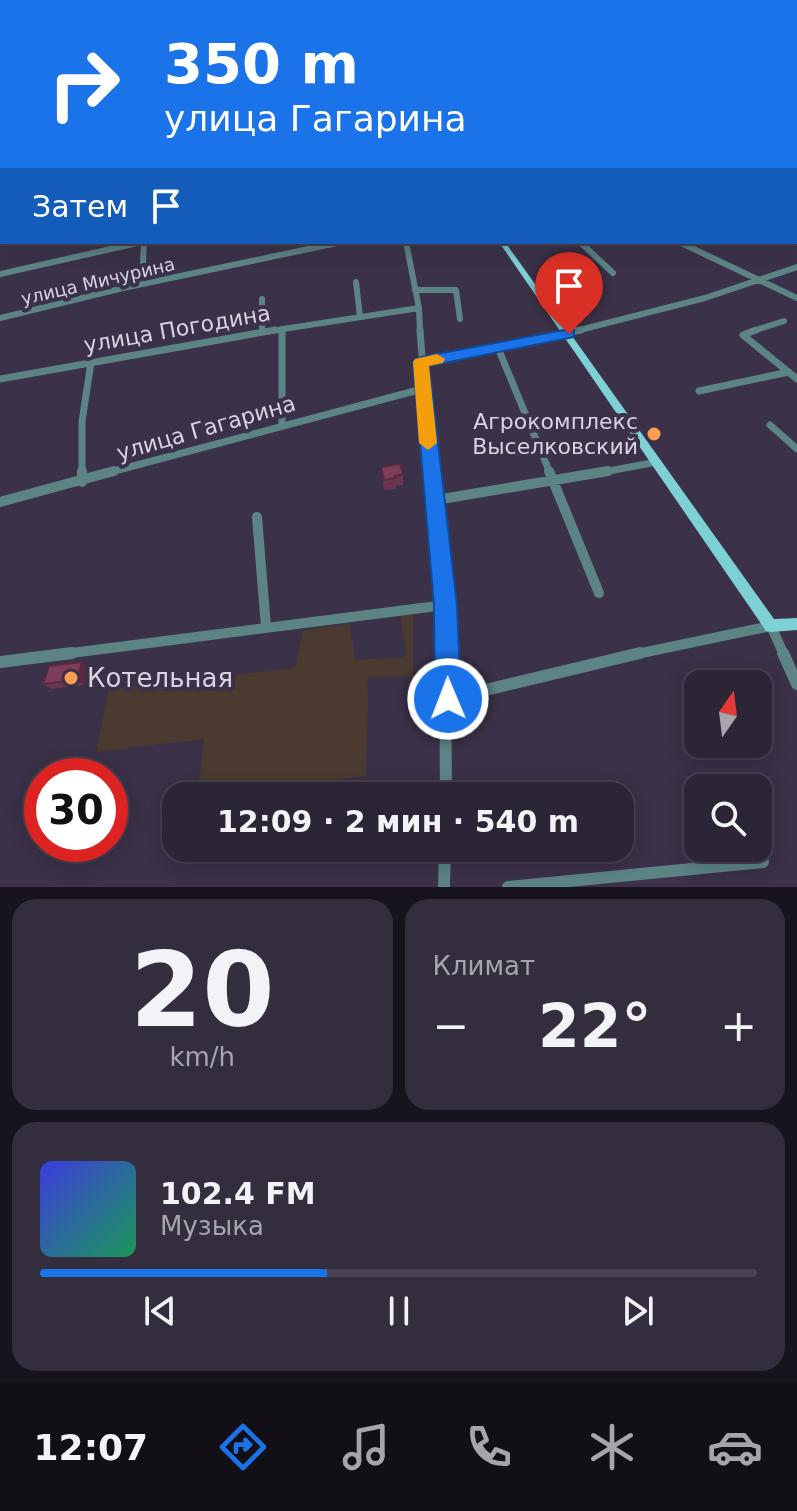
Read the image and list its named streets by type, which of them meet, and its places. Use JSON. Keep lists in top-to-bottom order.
{
  "streets": {
    "street": ["улица Мичурина", "улица Погодина", "улица Гагарина"]
  },
  "places": ["Агрокомплекс Выселковский", "Котельная"],
  "north": "top",
  "page": {
    "turn": ["350 m", "улица Гагарина"],
    "then": "Затем",
    "limit": "30",
    "trip": "12:09 · 2 мин · 540 m",
    "tile": [
      ["20", "km/h"],
      "Климат"
    ],
    "heat": ["−", "22°", "+"],
    "song": ["102.4 FM", "Музыка"],
    "tabs": "12:07"
  }
}
